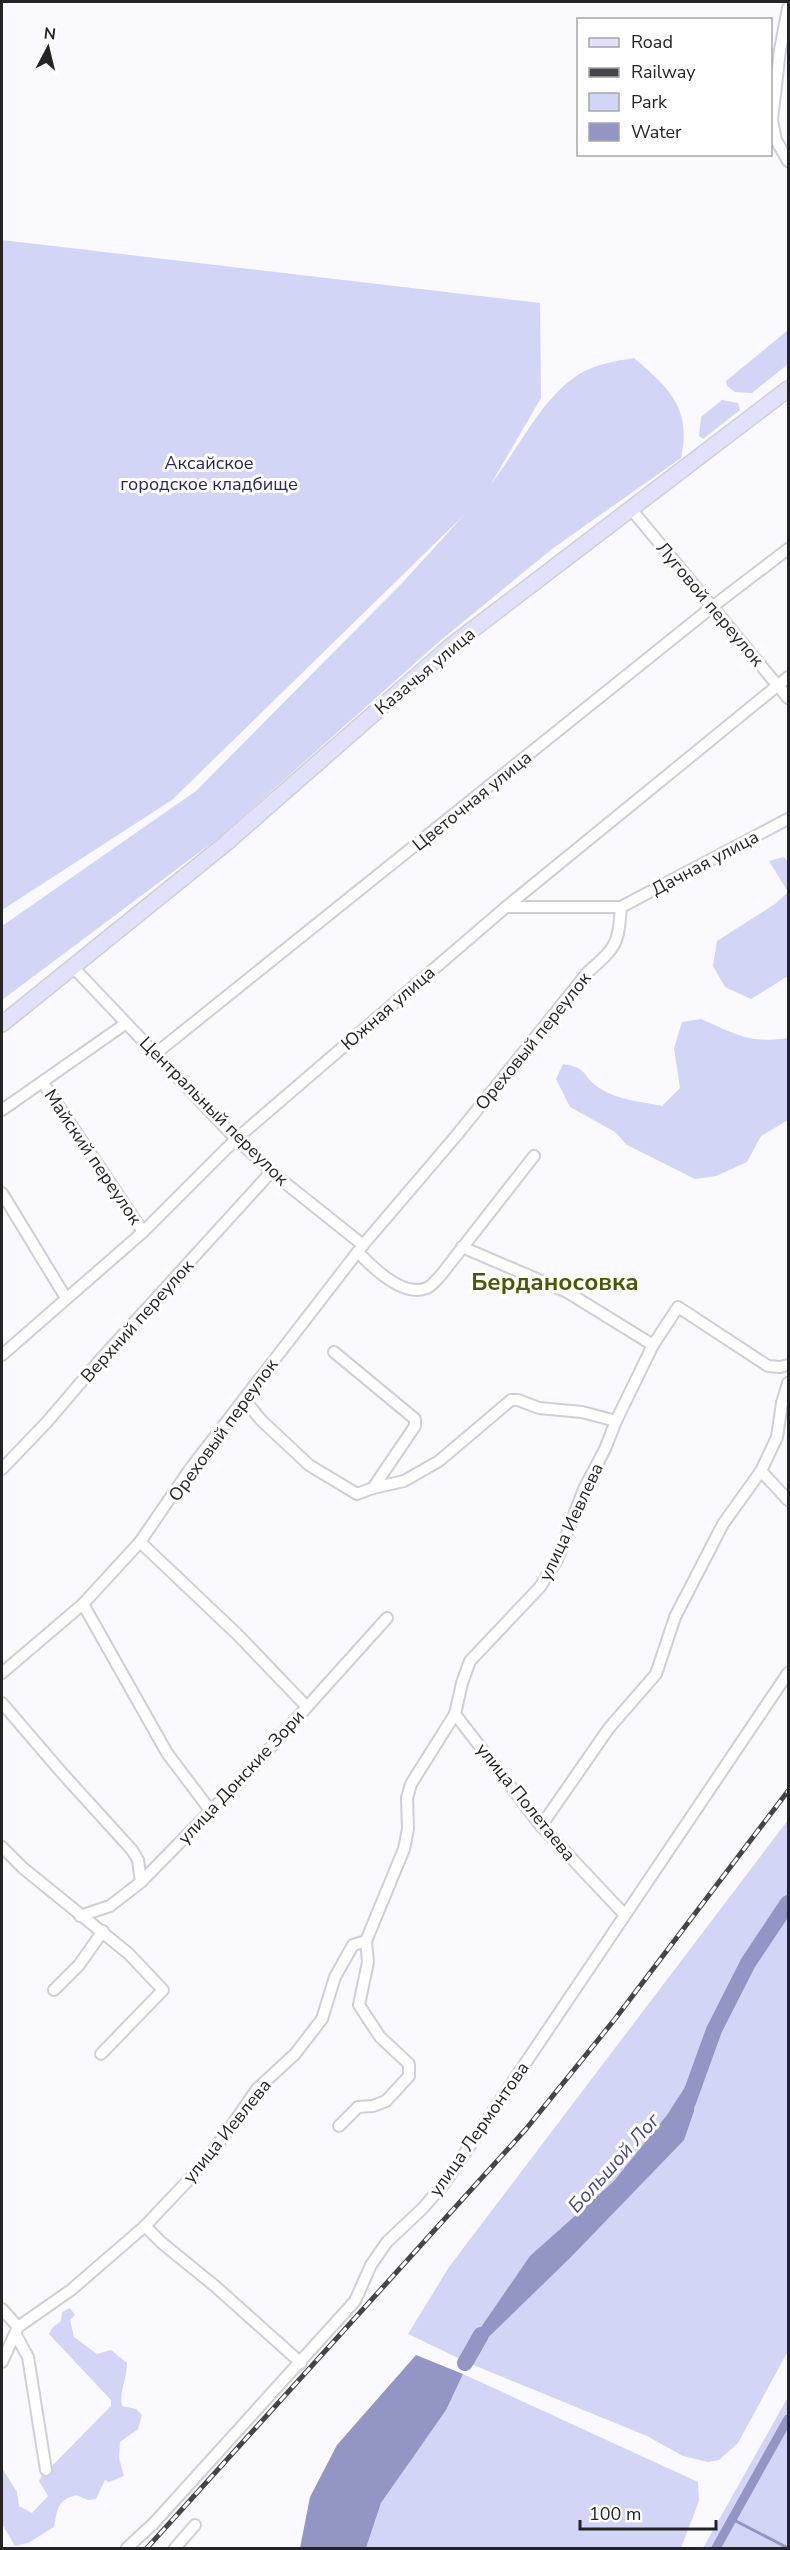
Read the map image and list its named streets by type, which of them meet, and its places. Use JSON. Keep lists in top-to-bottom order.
{
  "streets": {
    "main road": ["Казачья улица"],
    "street": [
      "Луговой переулок",
      "Цветочная улица",
      "Дачная улица",
      "Южная улица",
      "Ореховый переулок",
      "Центральный переулок",
      "Майский переулок",
      "Верхний переулок",
      "улица Иевлева",
      "улица Донские Зори",
      "улица Полетаева",
      "улица Лермонтова"
    ]
  },
  "crossings": [
    ["Луговой переулок", "Казачья улица"],
    ["Луговой переулок", "Цветочная улица"],
    ["Луговой переулок", "Южная улица"],
    ["Казачья улица", "Центральный переулок"],
    ["Цветочная улица", "Центральный переулок"],
    ["Дачная улица", "Ореховый переулок"],
    ["Южная улица", "Центральный переулок"],
    ["Южная улица", "Майский переулок"],
    ["Ореховый переулок", "Центральный переулок"],
    ["Центральный переулок", "Верхний переулок"],
    ["улица Иевлева", "улица Полетаева"],
    ["улица Полетаева", "улица Лермонтова"]
  ],
  "districts": ["Берданосовка"],
  "water": ["Большой Лог"],
  "parks": ["Аксайское городское кладбище"],
  "legend": [
    "Road",
    "Railway",
    "Park",
    "Water"
  ],
  "scale_bar": "100 m",
  "north": "top"
}
